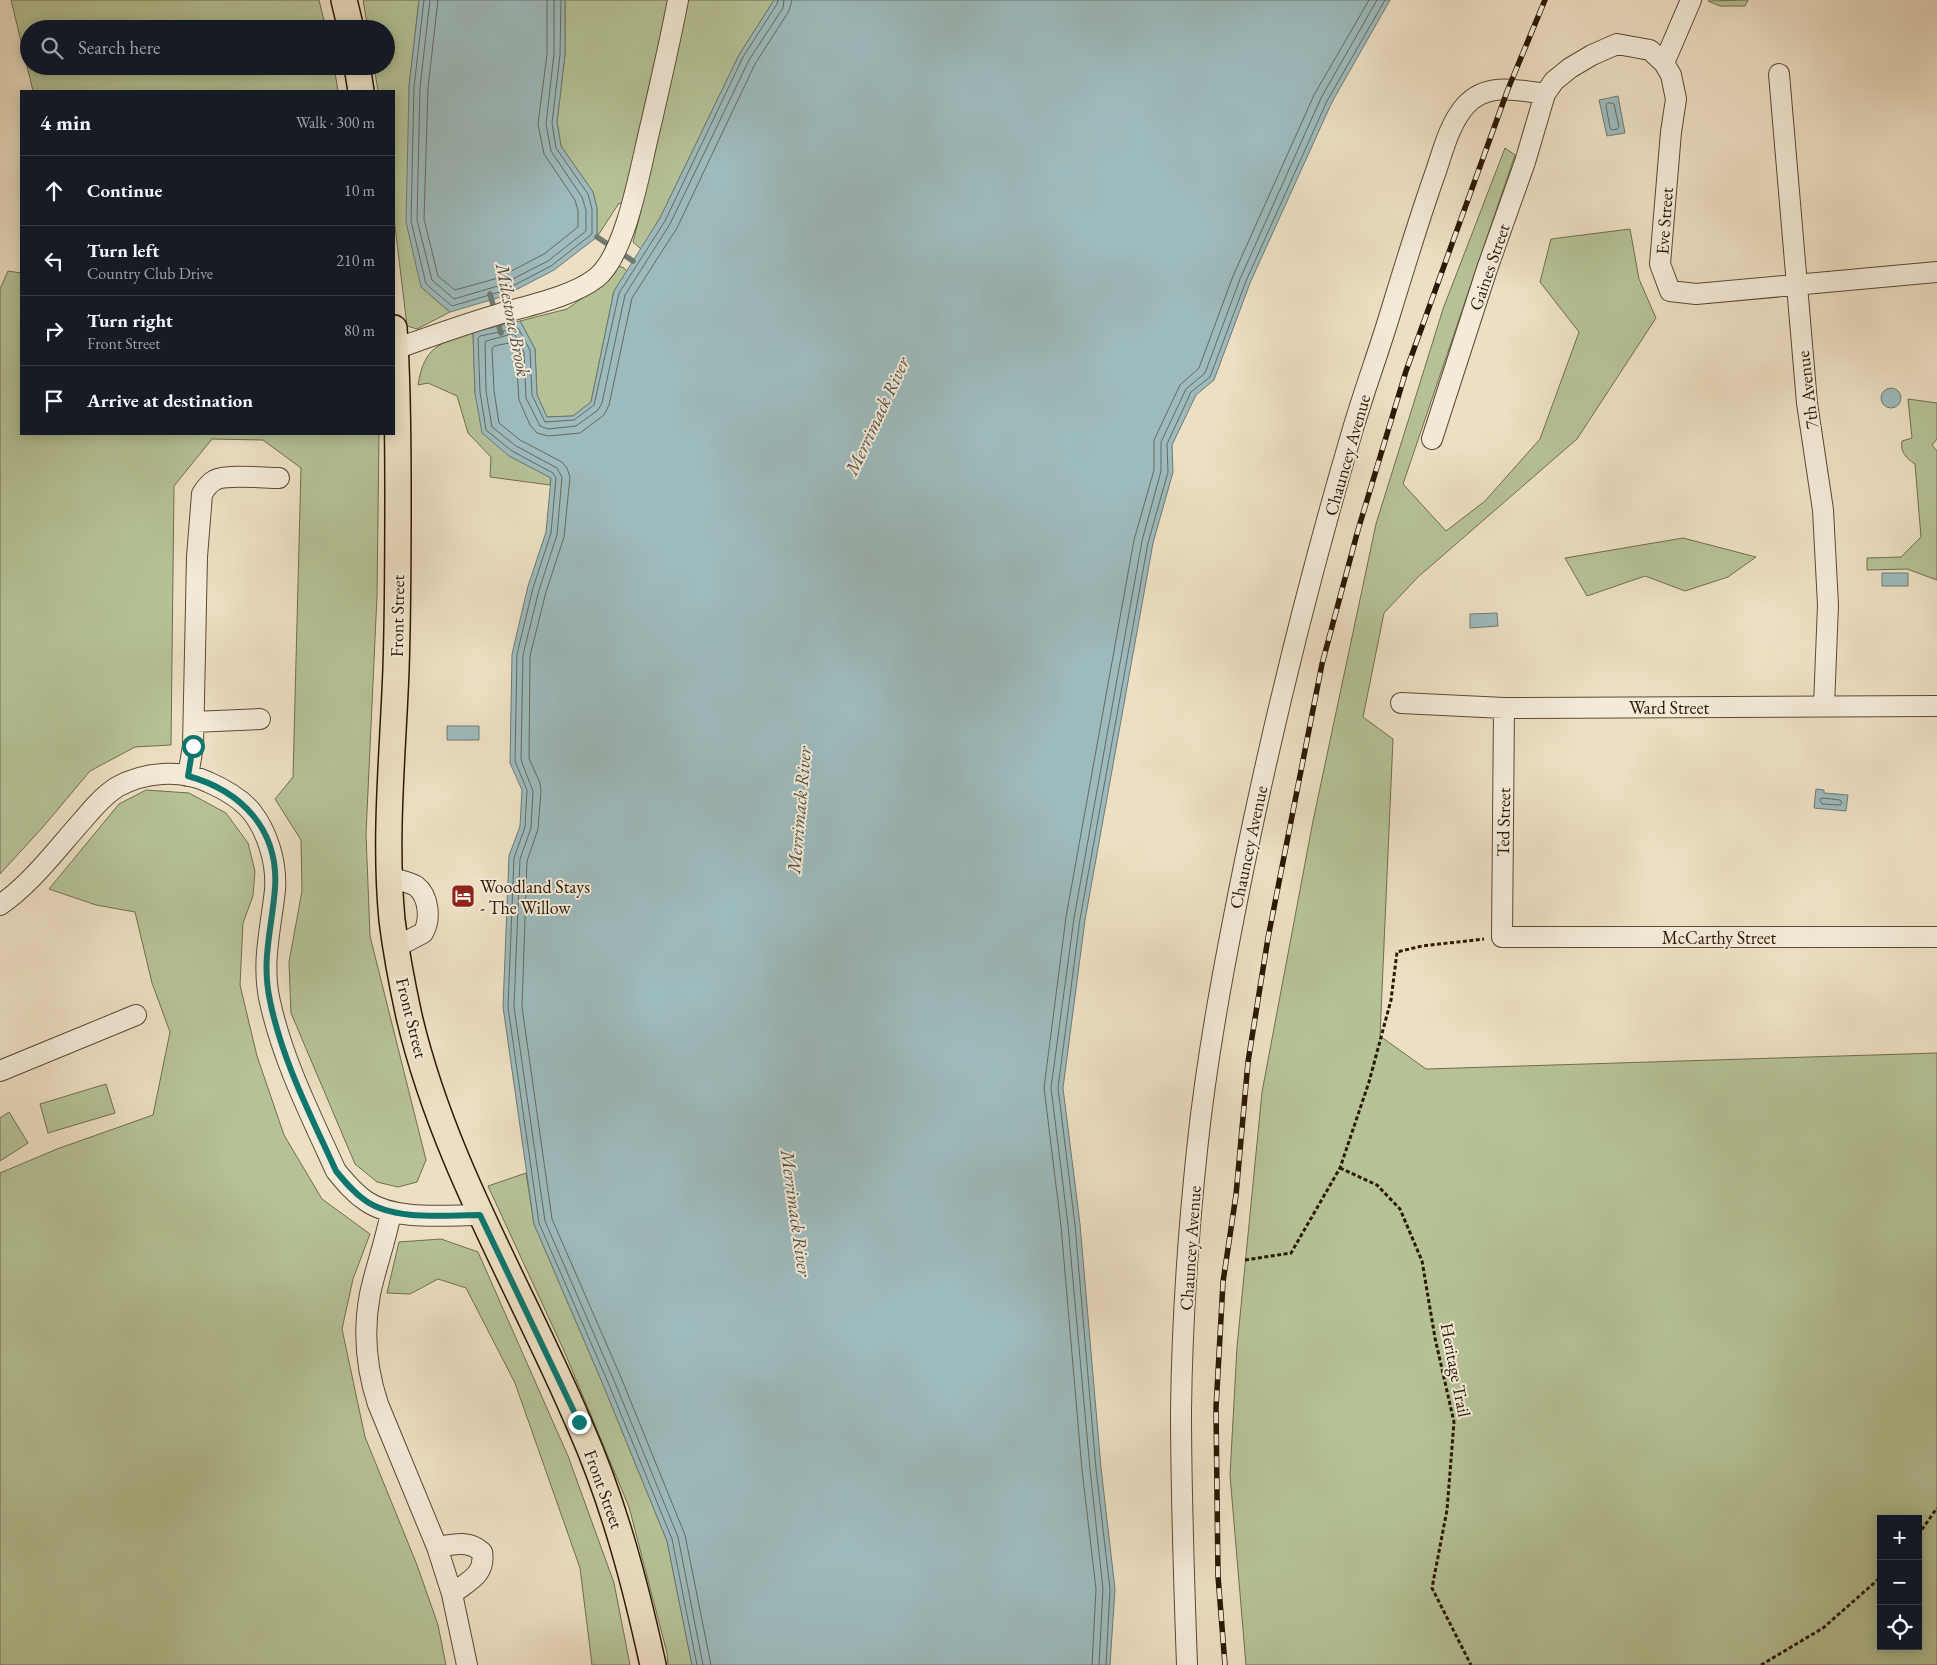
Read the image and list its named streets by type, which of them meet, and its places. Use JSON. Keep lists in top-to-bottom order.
{
  "streets": {
    "main road": ["Front Street"],
    "street": [
      "Eve Street",
      "Gaines Street",
      "7th Avenue",
      "Chauncey Avenue",
      "Ward Street",
      "Ted Street",
      "McCarthy Street"
    ],
    "path": ["Heritage Trail"]
  },
  "crossings": [
    ["Eve Street", "7th Avenue"],
    ["Gaines Street", "Chauncey Avenue"],
    ["7th Avenue", "Ward Street"],
    ["Ward Street", "Ted Street"],
    ["Ted Street", "McCarthy Street"]
  ],
  "water": ["Milestone Brook", "Merrimack River"],
  "places": {
    "hotel": ["Woodland Stays - The Willow"]
  },
  "page": {
    "search": "Search here",
    "heading": ["4 min", "Walk · 300 m"],
    "list": [
      ["Continue", "10 m"],
      ["Turn left", "Country Club Drive", "210 m"],
      ["Turn right", "Front Street", "80 m"],
      "Arrive at destination"
    ],
    "map_buttons": ["+", "−"]
  }
}
